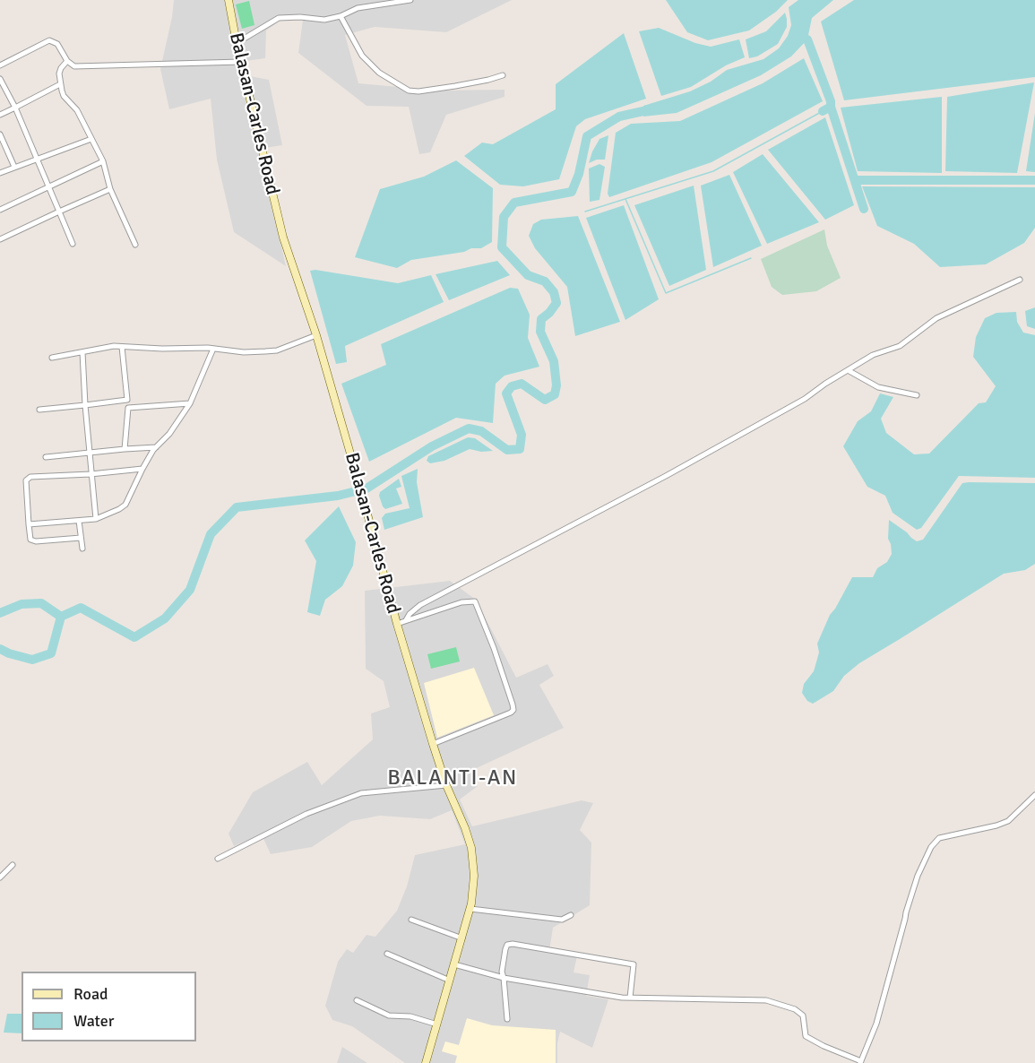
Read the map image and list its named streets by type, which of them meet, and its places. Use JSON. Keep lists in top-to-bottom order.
{
  "streets": {
    "main road": ["Balasan-Carles Road"]
  },
  "districts": ["BALANTI-AN"],
  "legend": ["Road", "Water"]
}
